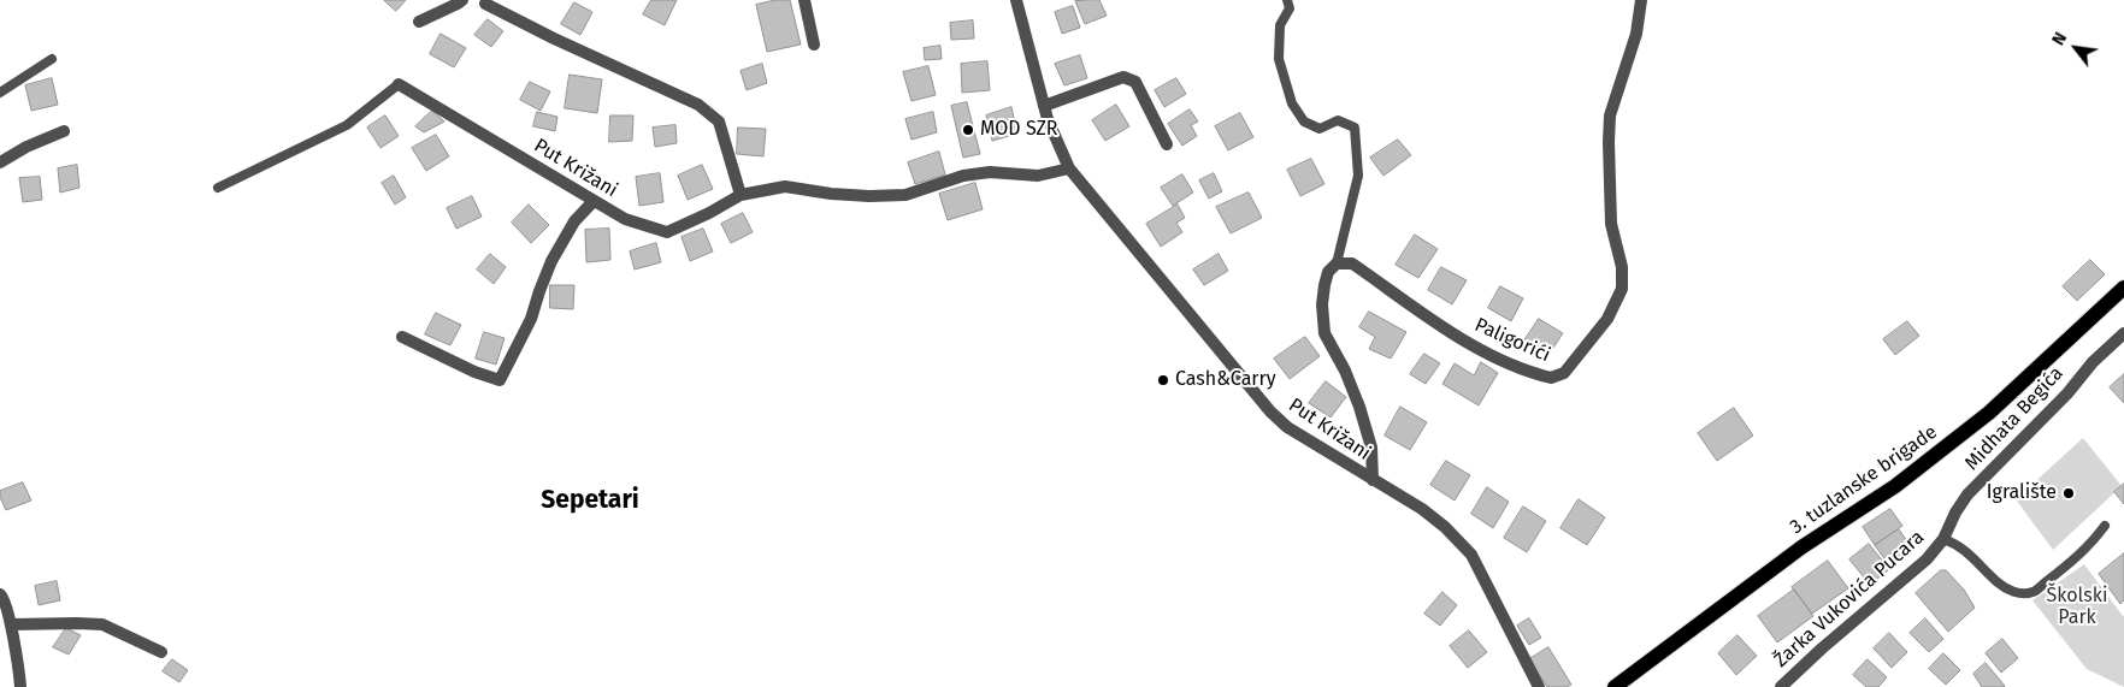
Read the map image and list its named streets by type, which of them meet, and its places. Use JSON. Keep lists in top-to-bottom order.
{
  "streets": {
    "main road": ["3. tuzlanske brigade"],
    "street": [
      "Put Križani",
      "Paligorići",
      "Midhata Begića",
      "Žarka Vukovića Pucara"
    ]
  },
  "crossings": [
    ["Midhata Begića", "Žarka Vukovića Pucara"]
  ],
  "districts": ["Sepetari"],
  "parks": ["Školski Park"],
  "places": ["MOD SZR", "Cash&Carry", "Igralište"],
  "north": "top left"
}
